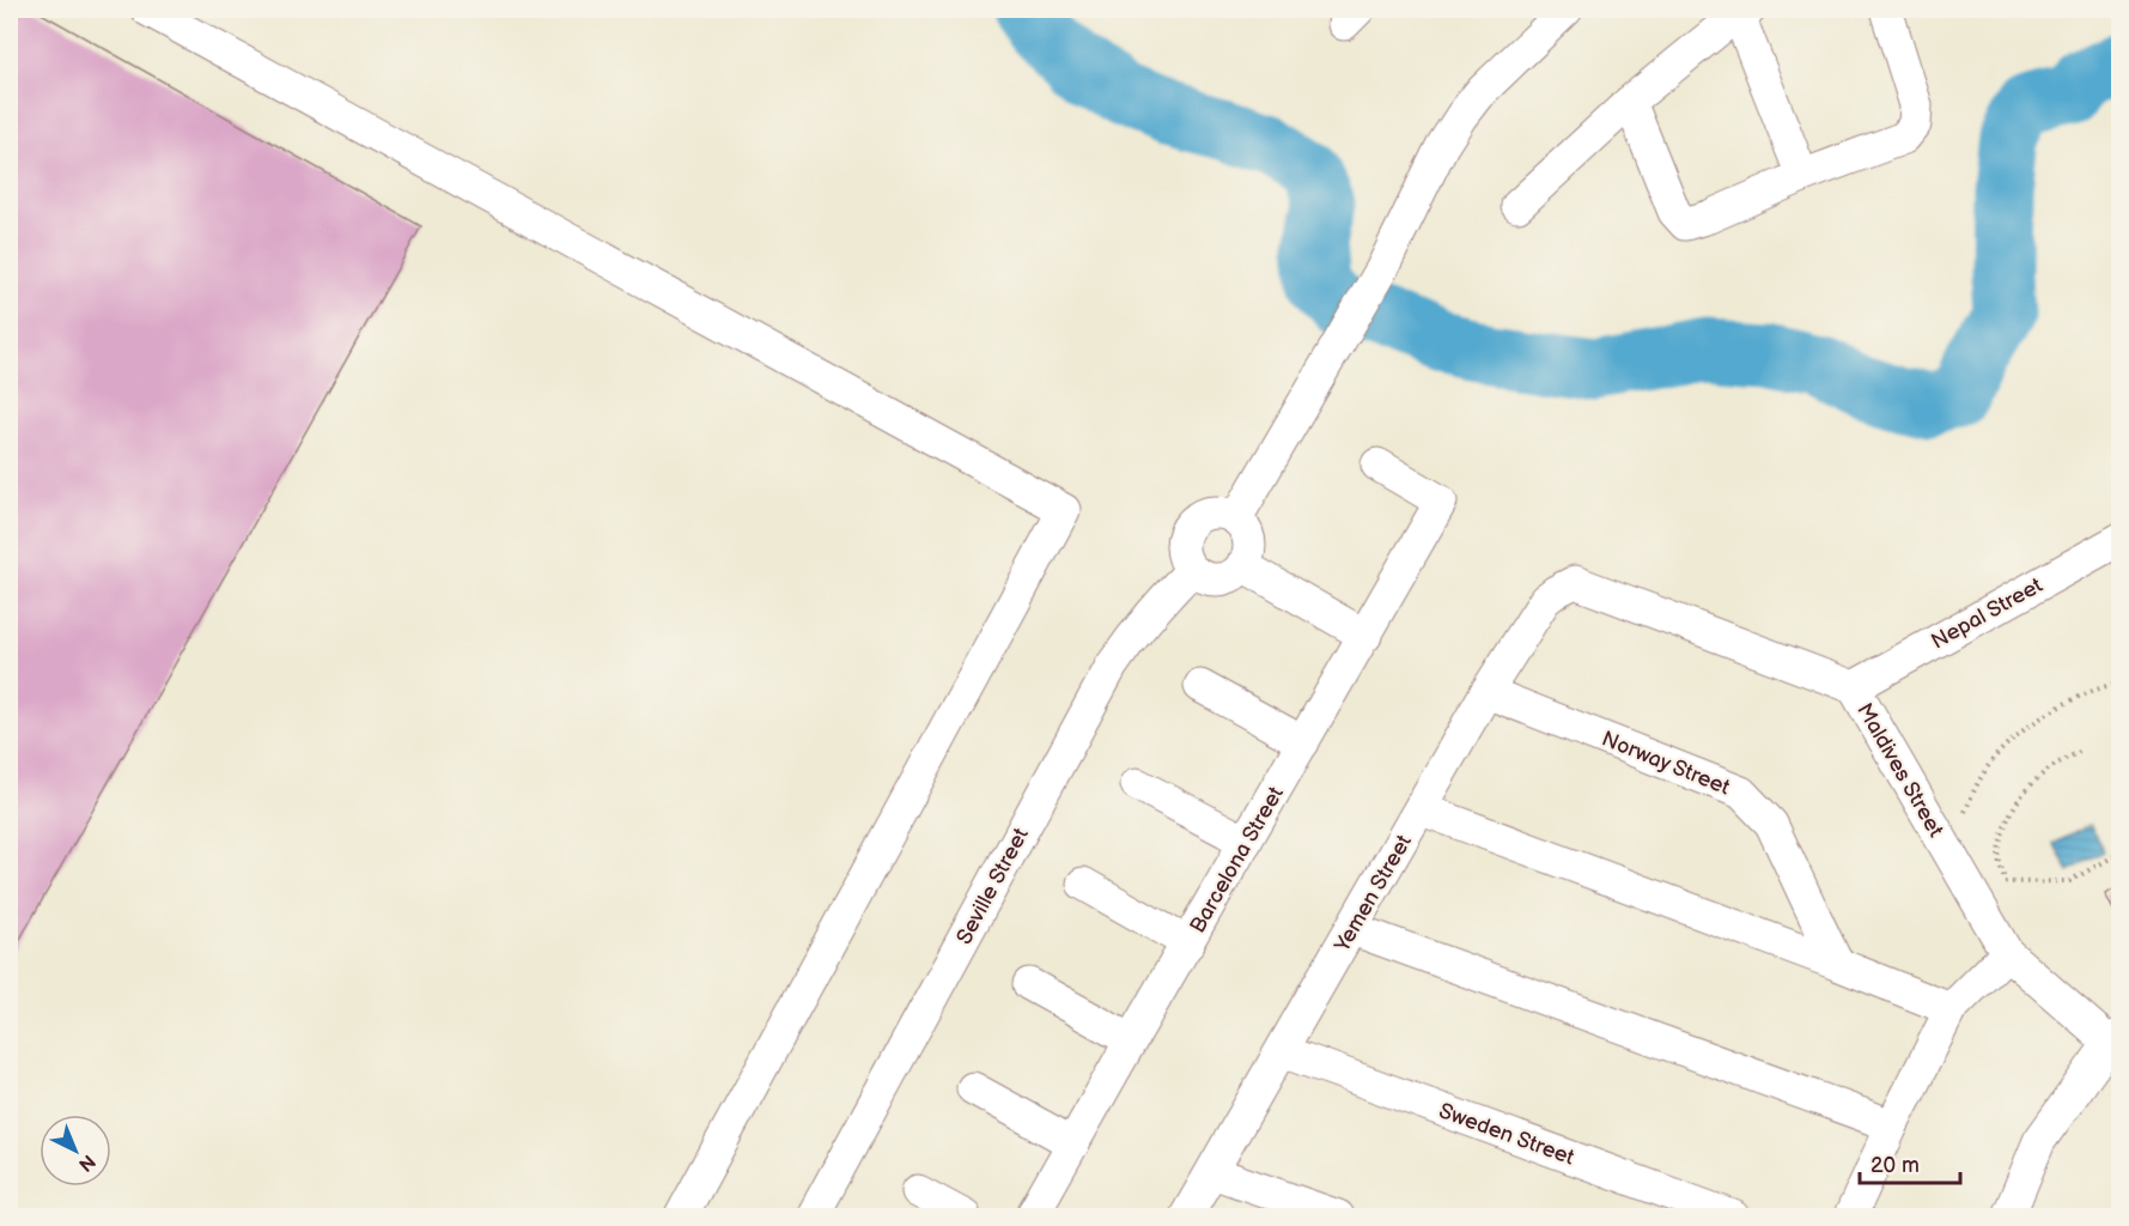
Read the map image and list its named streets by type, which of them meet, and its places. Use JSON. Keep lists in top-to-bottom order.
{
  "streets": {
    "street": [
      "Nepal Street",
      "Norway Street",
      "Maldives Street",
      "Barcelona Street",
      "Seville Street",
      "Yemen Street",
      "Sweden Street"
    ]
  },
  "crossings": [
    ["Nepal Street", "Maldives Street"],
    ["Norway Street", "Yemen Street"],
    ["Maldives Street", "Yemen Street"],
    ["Yemen Street", "Sweden Street"]
  ],
  "scale_bar": "20 m",
  "north": "bottom right"
}
